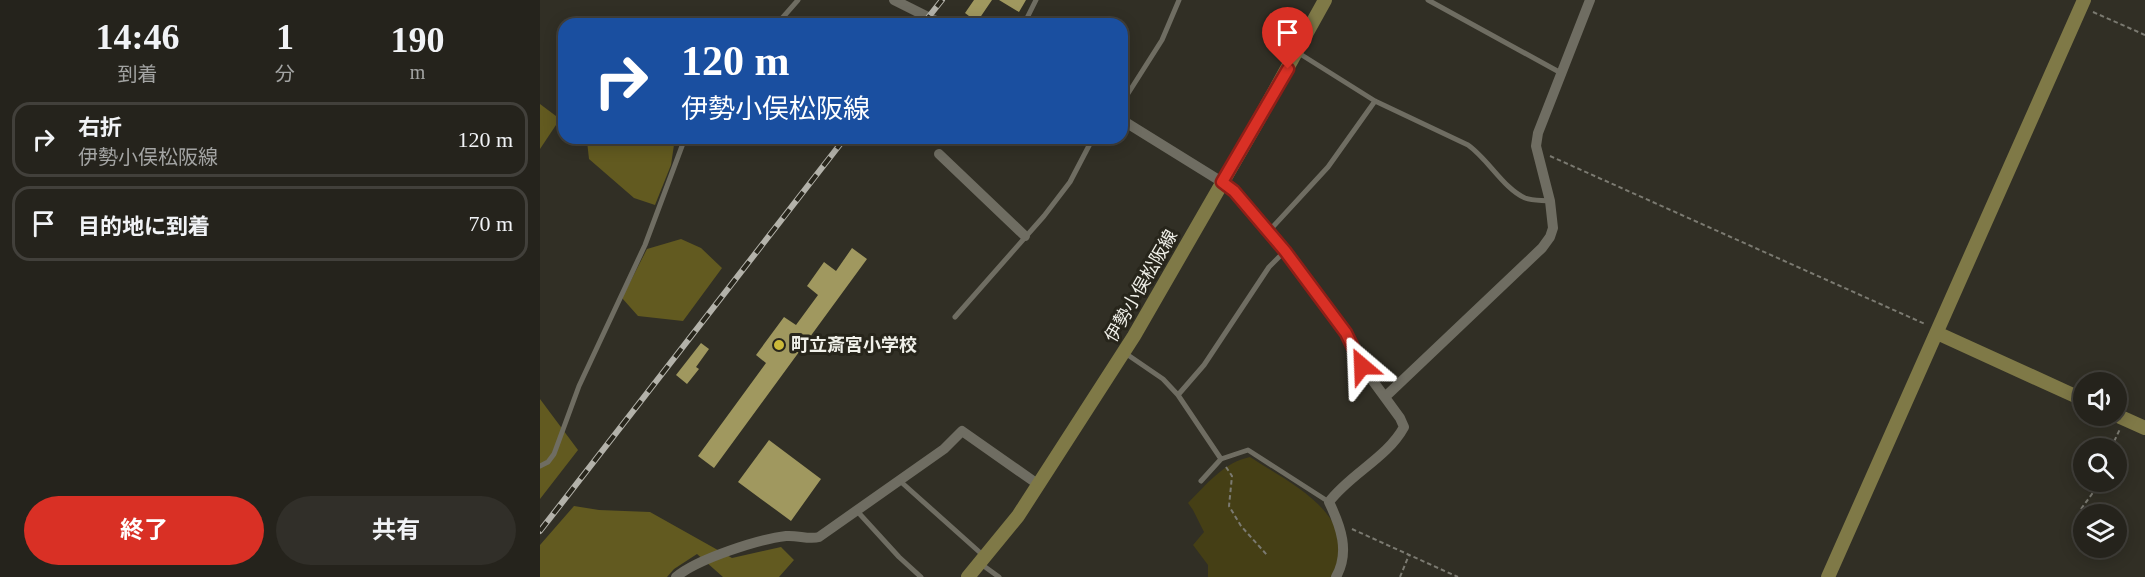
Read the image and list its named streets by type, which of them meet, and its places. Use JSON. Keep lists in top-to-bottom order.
{
  "streets": {
    "street": ["伊勢小俣松阪線"]
  },
  "places": ["町立斎宮小学校"],
  "page": {
    "eta": [
      "14:46",
      "到着",
      "1",
      "分",
      "190",
      "m"
    ],
    "turn": ["120 m", "伊勢小俣松阪線"],
    "list": [
      {
        "name": "右折",
        "note": "伊勢小俣松阪線",
        "value": "120 m"
      },
      {
        "name": "目的地に到着",
        "value": "70 m"
      }
    ],
    "buttons": ["終了", "共有"]
  }
}
